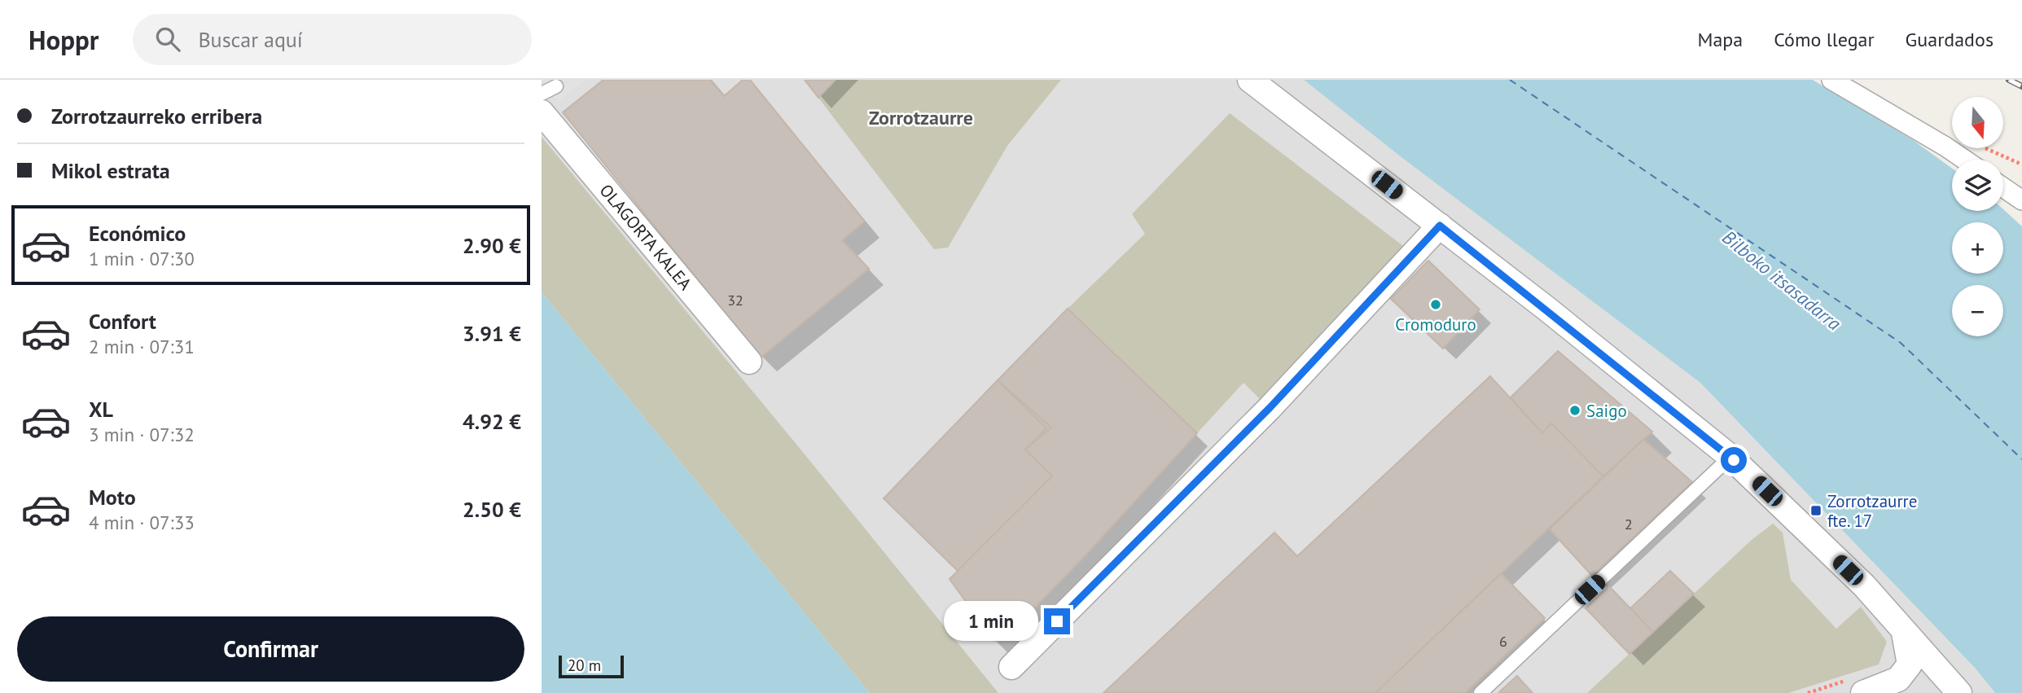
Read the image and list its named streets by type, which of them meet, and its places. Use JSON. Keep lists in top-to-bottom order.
{
  "streets": {
    "street": ["OLAGORTA KALEA"]
  },
  "districts": ["Zorrotzaurre"],
  "water": ["Bilboko itsasadarra"],
  "places": {
    "other": ["Cromoduro", "Saigo"],
    "transit": ["Zorrotzaurre fte. 17"]
  },
  "house_numbers": ["32", "2", "6"],
  "scale_bar": "20 m",
  "north": "bottom",
  "page": {
    "header": "Hoppr",
    "search": "Buscar aquí",
    "nav": ["Mapa", "Cómo llegar", "Guardados"],
    "banner": ["Zorrotzaurreko erribera", "Mikol estrata"],
    "map_buttons": ["+", "−"],
    "list": [
      {
        "name": "Económico",
        "note": "1 min · 07:30",
        "value": "2.90 €"
      },
      {
        "name": "Confort",
        "note": "2 min · 07:31",
        "value": "3.91 €"
      },
      {
        "name": "XL",
        "note": "3 min · 07:32",
        "value": "4.92 €"
      },
      {
        "name": "Moto",
        "note": "4 min · 07:33",
        "value": "2.50 €"
      }
    ],
    "bubble": "1 min",
    "buttons": "Confirmar",
    "scale": "20 m"
  }
}
